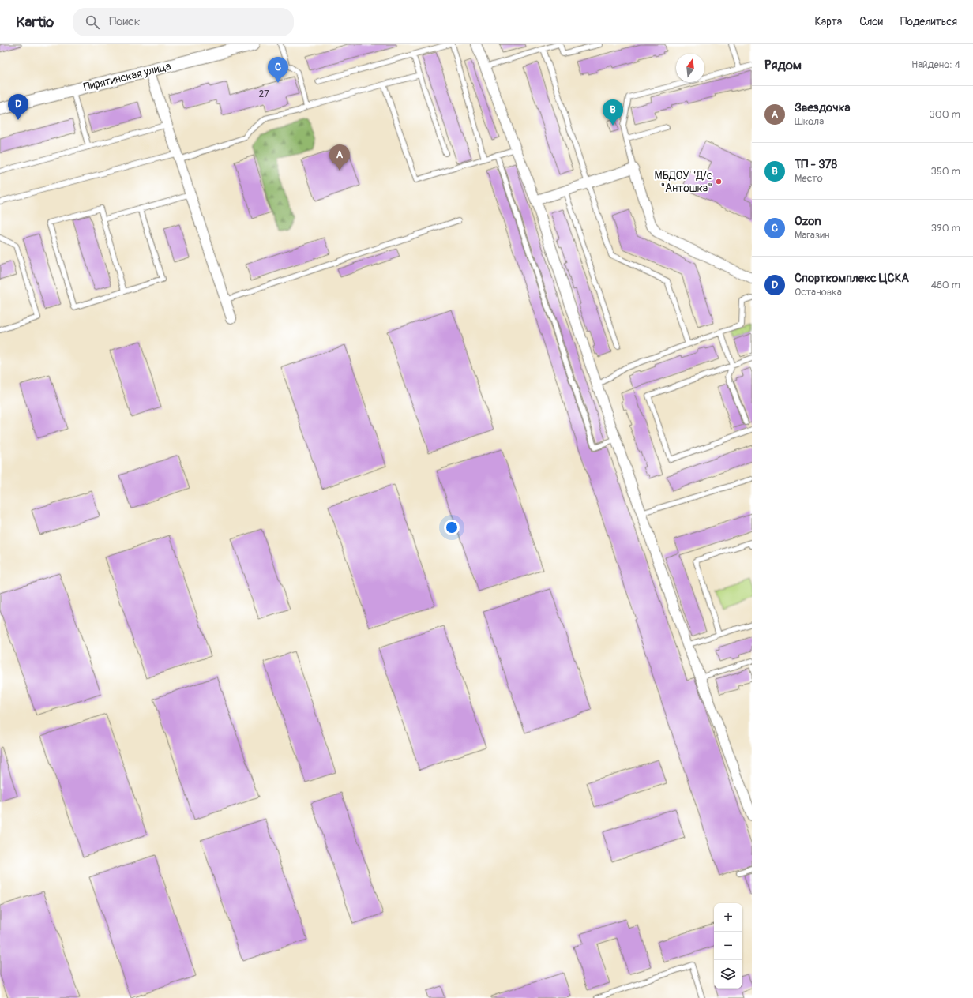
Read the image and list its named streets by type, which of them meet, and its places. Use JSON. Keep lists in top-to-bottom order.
{
  "streets": {
    "street": ["Пирятинская улица"]
  },
  "places": ["МБДОУ \"Д/с \"Антошка\""],
  "house_numbers": ["27"],
  "north": "top",
  "page": {
    "header": "Kartio",
    "search": "Поиск",
    "nav": ["Карта", "Слои", "Поделиться"],
    "heading": ["Рядом", "Найдено: 4"],
    "pins": [
      "C",
      "D",
      "B",
      "A"
    ],
    "list": [
      {
        "mark": "A",
        "name": "Звездочка",
        "note": "Школа",
        "value": "300 m"
      },
      {
        "mark": "B",
        "name": "ТП - 378",
        "note": "Место",
        "value": "350 m"
      },
      {
        "mark": "C",
        "name": "Ozon",
        "note": "Магазин",
        "value": "390 m"
      },
      {
        "mark": "D",
        "name": "Спорткомплекс ЦСКА",
        "note": "Остановка",
        "value": "480 m"
      }
    ],
    "map_buttons": ["+", "−"]
  }
}
